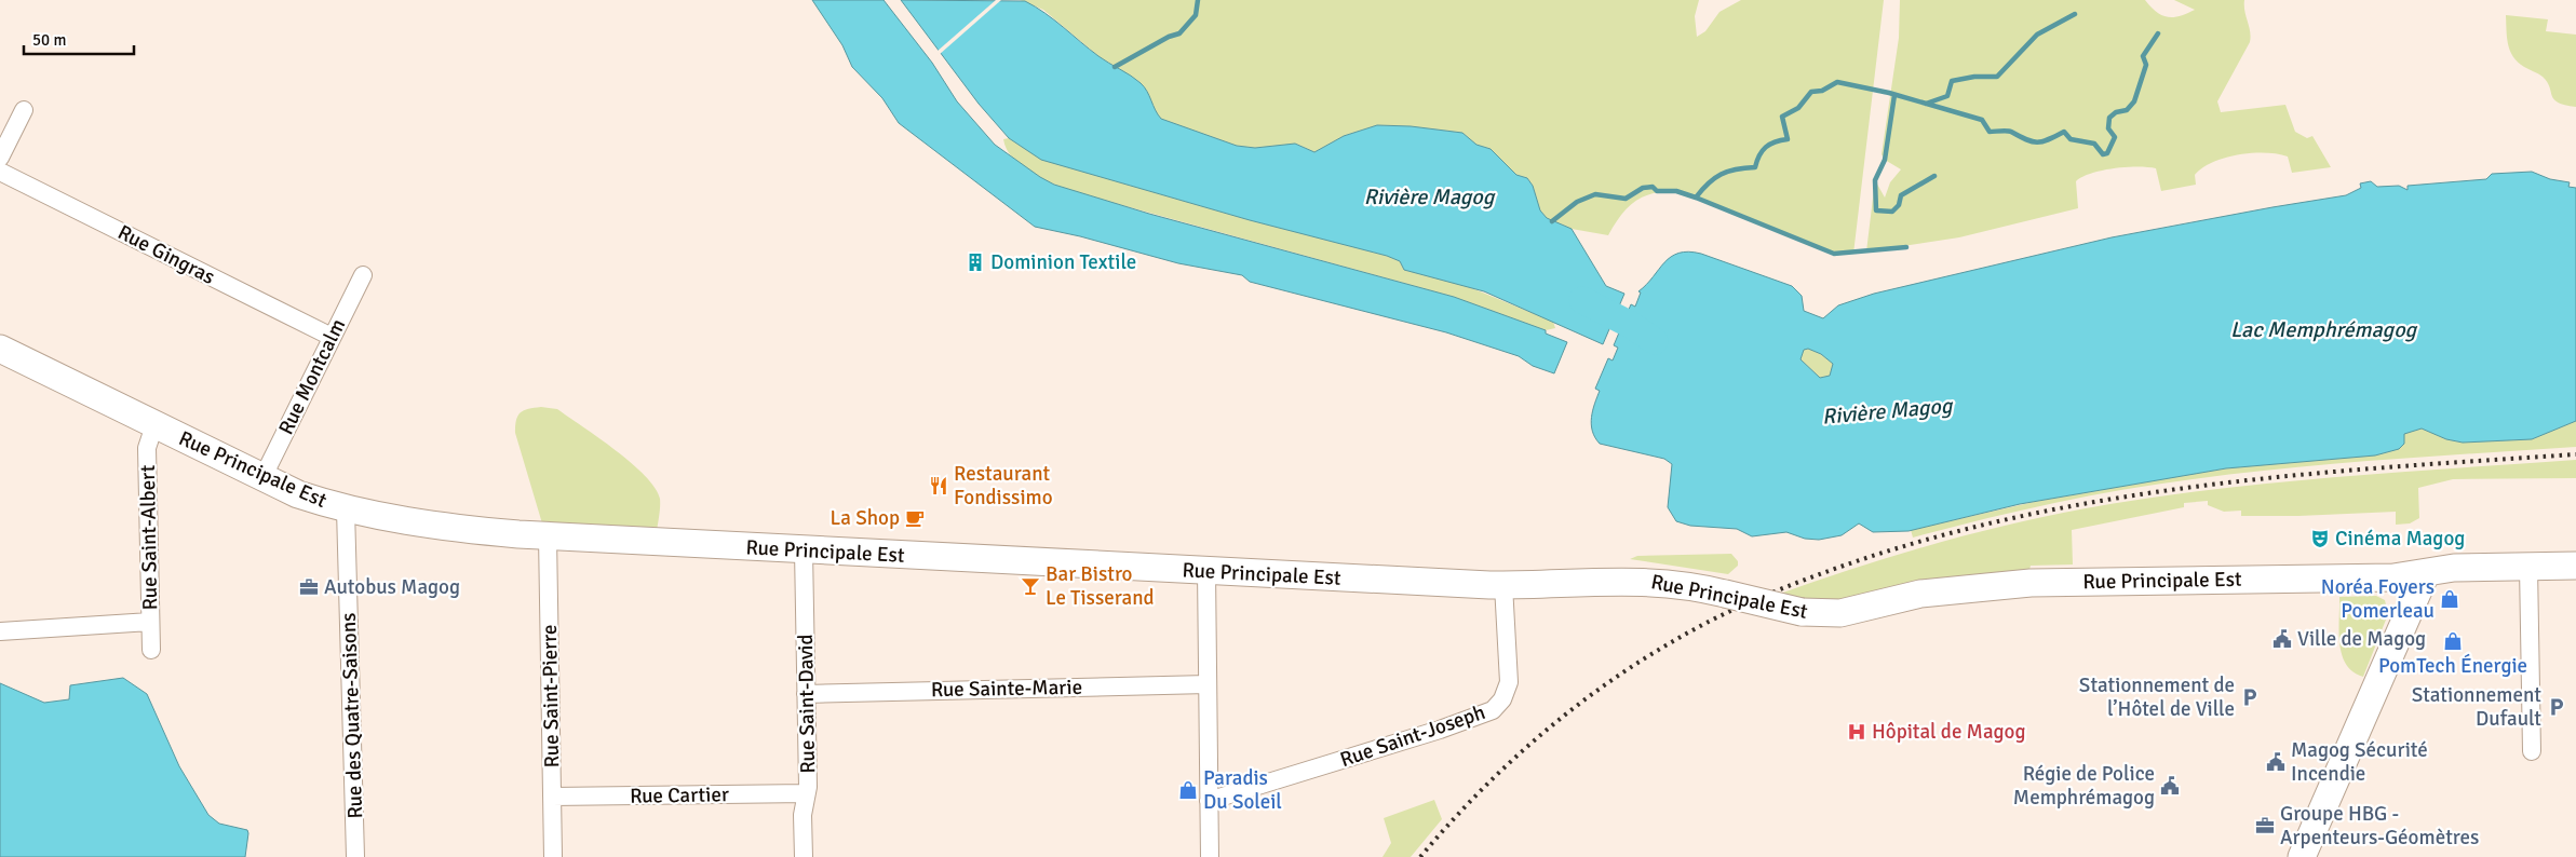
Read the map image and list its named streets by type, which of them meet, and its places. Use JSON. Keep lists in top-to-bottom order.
{
  "streets": {
    "main road": ["Rue Principale Est"],
    "street": [
      "Rue Gingras",
      "Rue Montcalm",
      "Rue Saint-Albert",
      "Rue Sainte-Marie",
      "Rue Saint-Pierre",
      "Rue Saint-David",
      "Rue des Quatre-Saisons",
      "Rue Saint-Joseph",
      "Rue Cartier"
    ]
  },
  "crossings": [
    ["Rue Gingras", "Rue Montcalm"],
    ["Rue Montcalm", "Rue Principale Est"],
    ["Rue Principale Est", "Rue Saint-Albert"],
    ["Rue Principale Est", "Rue Saint-Pierre"],
    ["Rue Principale Est", "Rue Saint-David"],
    ["Rue Principale Est", "Rue des Quatre-Saisons"],
    ["Rue Principale Est", "Rue Saint-Joseph"],
    ["Rue Sainte-Marie", "Rue Saint-David"],
    ["Rue Saint-Pierre", "Rue Cartier"],
    ["Rue Saint-David", "Rue Cartier"]
  ],
  "water": ["Rivière Magog", "Lac Memphrémagog"],
  "places": {
    "building": ["Dominion Textile"],
    "restaurant": ["Restaurant Fondissimo"],
    "cafe": ["La Shop"],
    "theatre": ["Cinéma Magog"],
    "bar": ["Bar Bistro Le Tisserand"],
    "office": ["Autobus Magog", "Groupe HBG - Arpenteurs-Géomètres"],
    "shop": ["Noréa Foyers Pomerleau", "PomTech Énergie", "Paradis Du Soleil"],
    "public building": ["Ville de Magog", "Magog Sécurité Incendie", "Régie de Police Memphrémagog"],
    "parking": ["Stationnement de l’Hôtel de Ville", "Stationnement Dufault"],
    "hospital": ["Hôpital de Magog"]
  },
  "scale_bar": "50 m"
}
